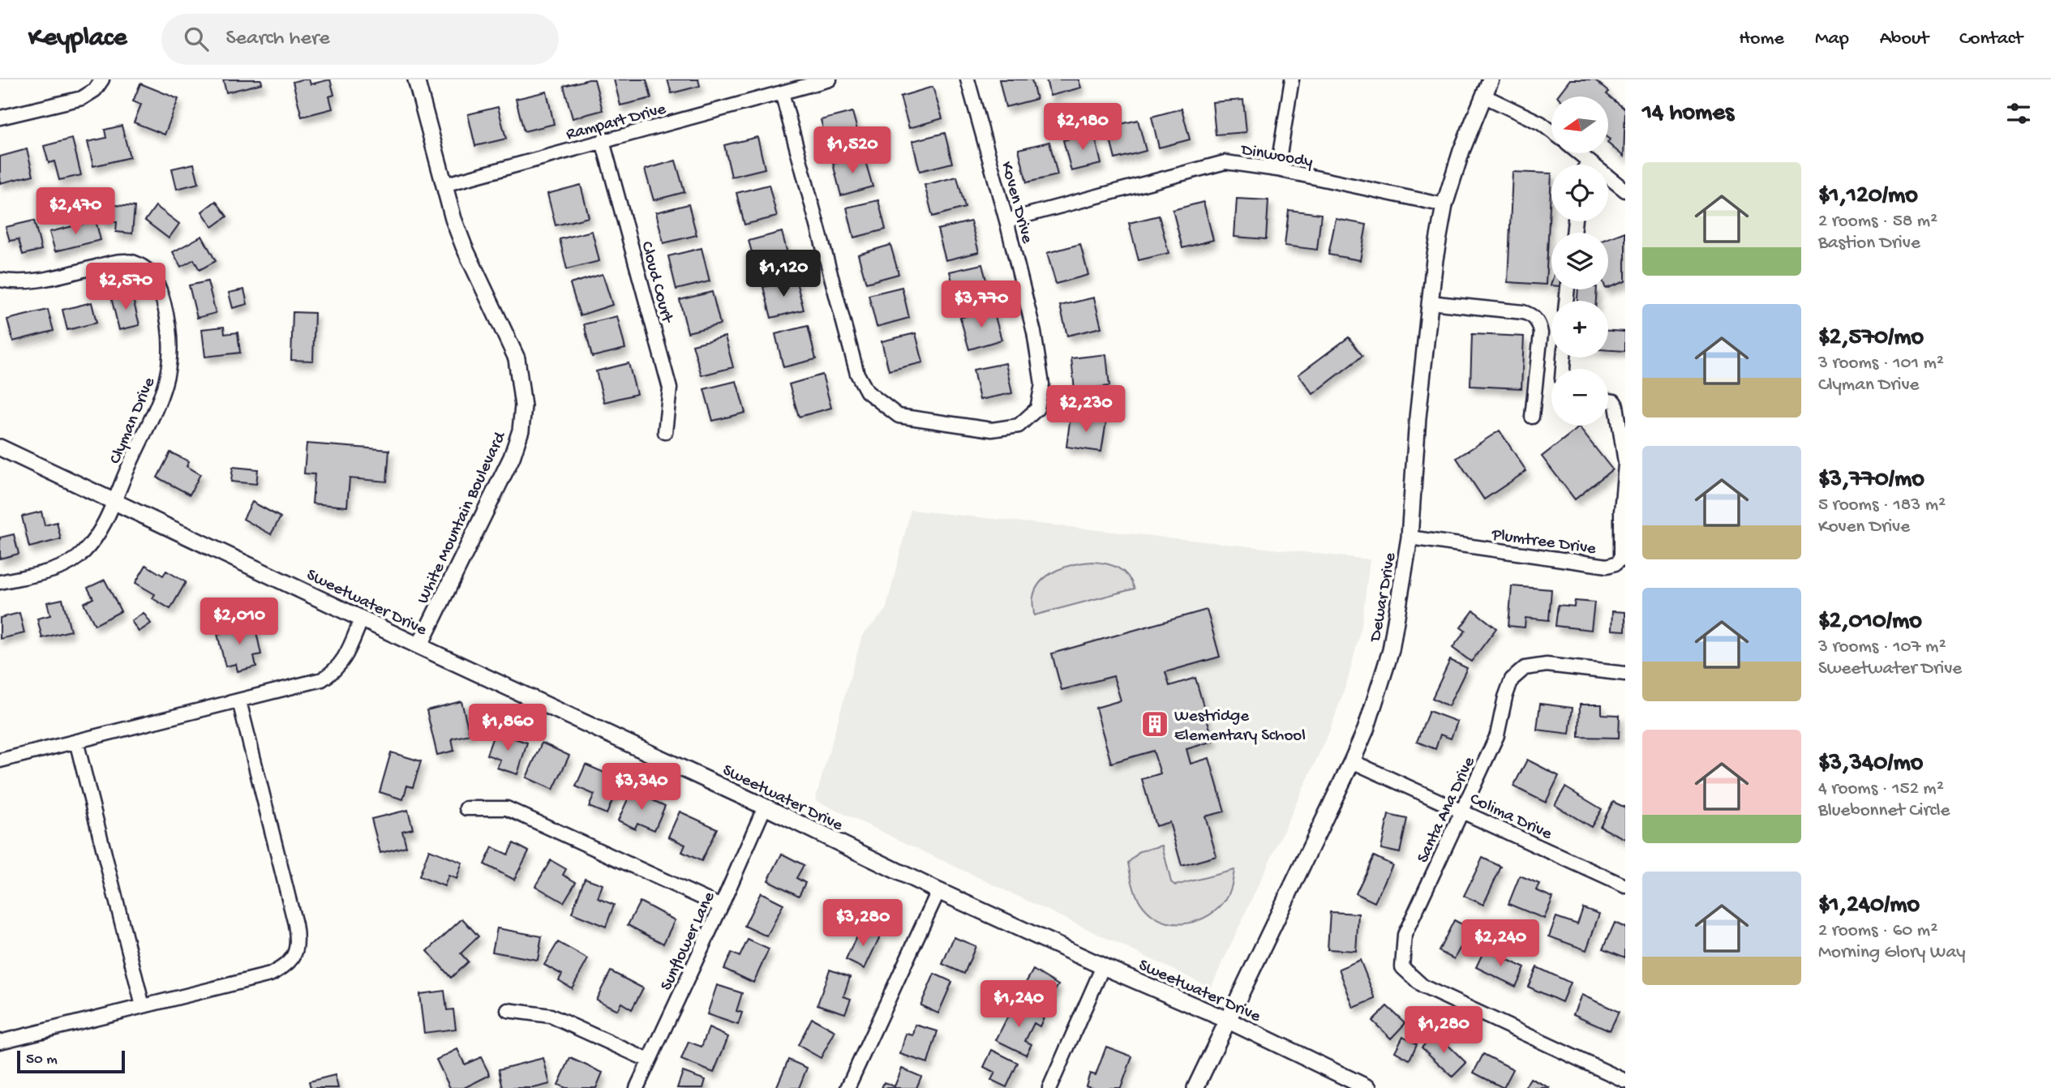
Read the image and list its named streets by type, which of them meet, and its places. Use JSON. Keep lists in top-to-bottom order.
{
  "streets": {
    "street": [
      "Rampart Drive",
      "Dinwoody",
      "Koven Drive",
      "Cloud Court",
      "Clyman Drive",
      "White Mountain Boulevard",
      "Plumtree Drive",
      "Dewar Drive",
      "Sweetwater Drive",
      "Santa Ana Drive",
      "Colima Drive",
      "Sunflower Lane"
    ]
  },
  "crossings": [
    ["Rampart Drive", "Koven Drive"],
    ["Rampart Drive", "Cloud Court"],
    ["Rampart Drive", "White Mountain Boulevard"],
    ["Dinwoody", "Koven Drive"],
    ["Dinwoody", "Dewar Drive"],
    ["Clyman Drive", "Sweetwater Drive"],
    ["White Mountain Boulevard", "Sweetwater Drive"],
    ["Plumtree Drive", "Dewar Drive"],
    ["Dewar Drive", "Sweetwater Drive"],
    ["Dewar Drive", "Colima Drive"],
    ["Sweetwater Drive", "Sunflower Lane"],
    ["Santa Ana Drive", "Colima Drive"]
  ],
  "places": {
    "building": ["Westridge Elementary School"]
  },
  "scale_bar": "50 m",
  "north": "left",
  "page": {
    "header": "Keyplace",
    "search": "Search here",
    "nav": [
      "Home",
      "Map",
      "About",
      "Contact"
    ],
    "heading": "14 homes",
    "map_buttons": ["+", "−"],
    "price": [
      "$2,180",
      "$1,520",
      "$2,470",
      "$1,120",
      "$2,570",
      "$3,770",
      "$2,230",
      "$2,010",
      "$1,860",
      "$3,340",
      "$3,280",
      "$2,240",
      "$1,240",
      "$1,280"
    ],
    "list": [
      {
        "name": "$1,120/mo",
        "note": "2 rooms · 58 m² · Bastion Drive"
      },
      {
        "name": "$2,570/mo",
        "note": "3 rooms · 101 m² · Clyman Drive"
      },
      {
        "name": "$3,770/mo",
        "note": "5 rooms · 183 m² · Koven Drive"
      },
      {
        "name": "$2,010/mo",
        "note": "3 rooms · 107 m² · Sweetwater Drive"
      },
      {
        "name": "$3,340/mo",
        "note": "4 rooms · 152 m² · Bluebonnet Circle"
      },
      {
        "name": "$1,240/mo",
        "note": "2 rooms · 60 m² · Morning Glory Way"
      }
    ],
    "scale": "50 m"
  }
}
